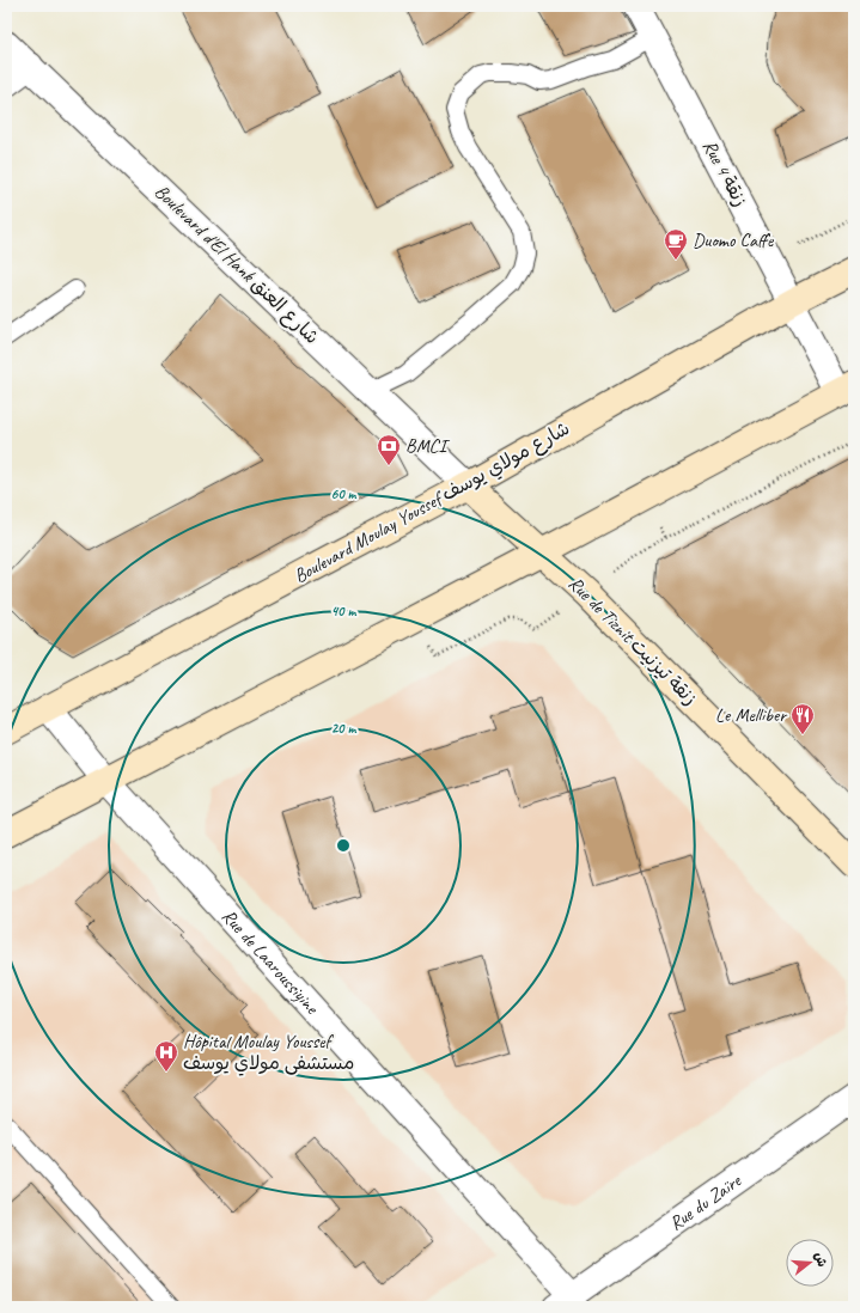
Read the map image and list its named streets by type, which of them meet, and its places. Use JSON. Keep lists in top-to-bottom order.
{
  "streets": {
    "main road": ["Boulevard Moulay Youssef شارع مولاي يوسف", "Rue de Tiznit زنقة تيزنيت"],
    "street": [
      "Rue 4 زنقة",
      "Boulevard d'El Hank شارع العنق",
      "Rue de Laaroussiyine",
      "Rue du Zaïre"
    ]
  },
  "crossings": [
    ["Rue 4 زنقة", "Boulevard Moulay Youssef شارع مولاي يوسف"],
    ["Boulevard d'El Hank شارع العنق", "Boulevard Moulay Youssef شارع مولاي يوسف"],
    ["Boulevard d'El Hank شارع العنق", "Rue de Tiznit زنقة تيزنيت"],
    ["Boulevard Moulay Youssef شارع مولاي يوسف", "Rue de Tiznit زنقة تيزنيت"],
    ["Boulevard Moulay Youssef شارع مولاي يوسف", "Rue de Laaroussiyine"],
    ["Rue de Laaroussiyine", "Rue du Zaïre"]
  ],
  "places": {
    "cafe": ["Duomo Caffe"],
    "bank": ["BMCI"],
    "restaurant": ["Le Melliber"],
    "hospital": ["Hôpital Moulay Youssef مستشفى مولاي يوسف"]
  },
  "north": "right",
  "rings": ["60 m", "40 m", "20 m"]
}
